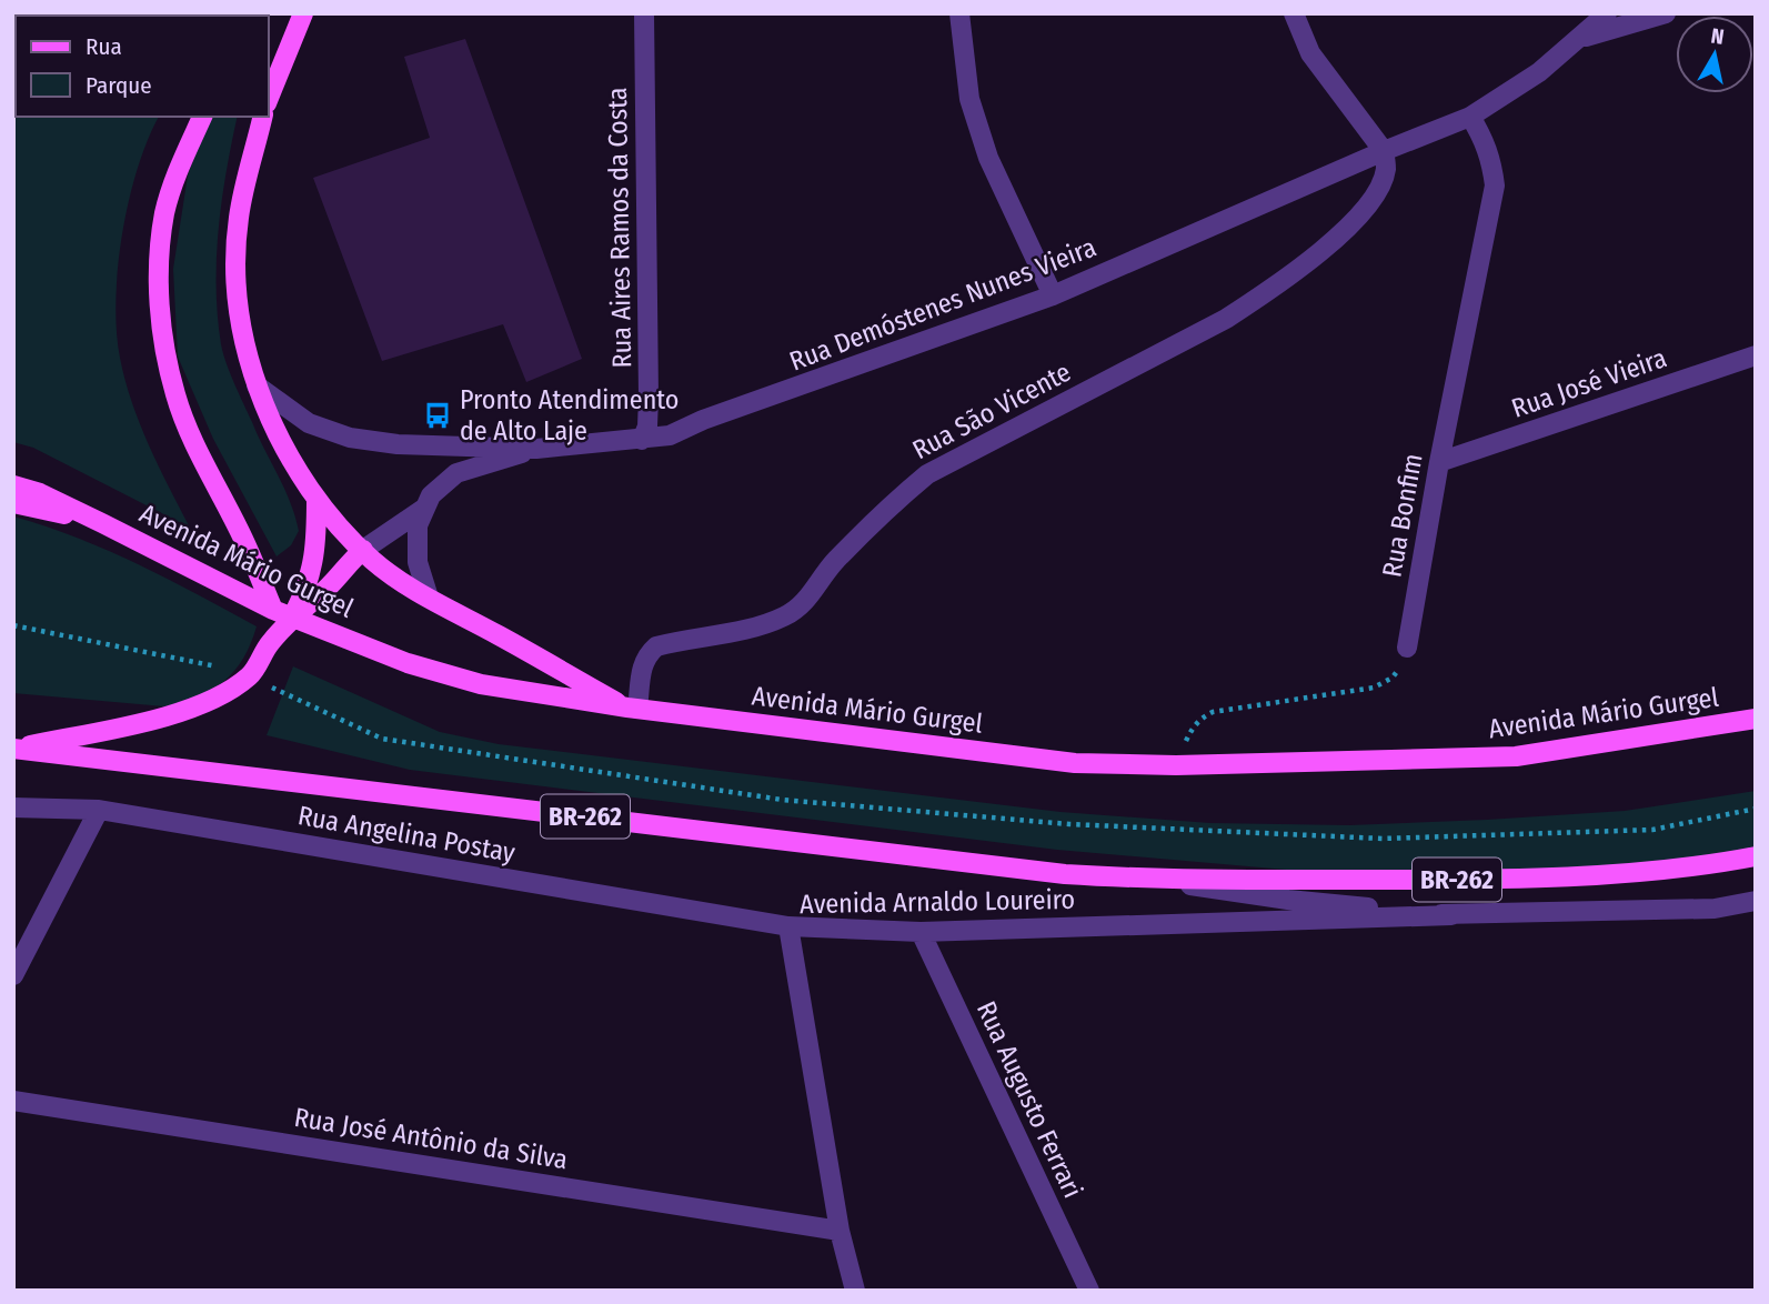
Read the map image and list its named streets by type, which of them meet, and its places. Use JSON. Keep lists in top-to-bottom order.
{
  "streets": {
    "main road": ["Avenida Mário Gurgel", "BR-262"],
    "street": [
      "Rua Aires Ramos da Costa",
      "Rua Demóstenes Nunes Vieira",
      "Rua José Vieira",
      "Rua São Vicente",
      "Rua Bonfim",
      "Rua Angelina Postay",
      "Avenida Arnaldo Loureiro",
      "Rua Augusto Ferrari",
      "Rua José Antônio da Silva"
    ]
  },
  "crossings": [
    ["Rua Aires Ramos da Costa", "Rua Demóstenes Nunes Vieira"],
    ["Rua Demóstenes Nunes Vieira", "Rua São Vicente"],
    ["Rua Demóstenes Nunes Vieira", "Rua Bonfim"],
    ["Rua José Vieira", "Rua Bonfim"],
    ["Rua São Vicente", "Avenida Mário Gurgel"],
    ["BR-262", "Avenida Arnaldo Loureiro"],
    ["Rua Angelina Postay", "Avenida Arnaldo Loureiro"],
    ["Avenida Arnaldo Loureiro", "Rua Augusto Ferrari"],
    ["Avenida Arnaldo Loureiro", "Rua José Antônio da Silva"]
  ],
  "places": {
    "bus stop": ["Pronto Atendimento de Alto Laje"]
  },
  "legend": ["Rua", "Parque"],
  "north": "top"
}
